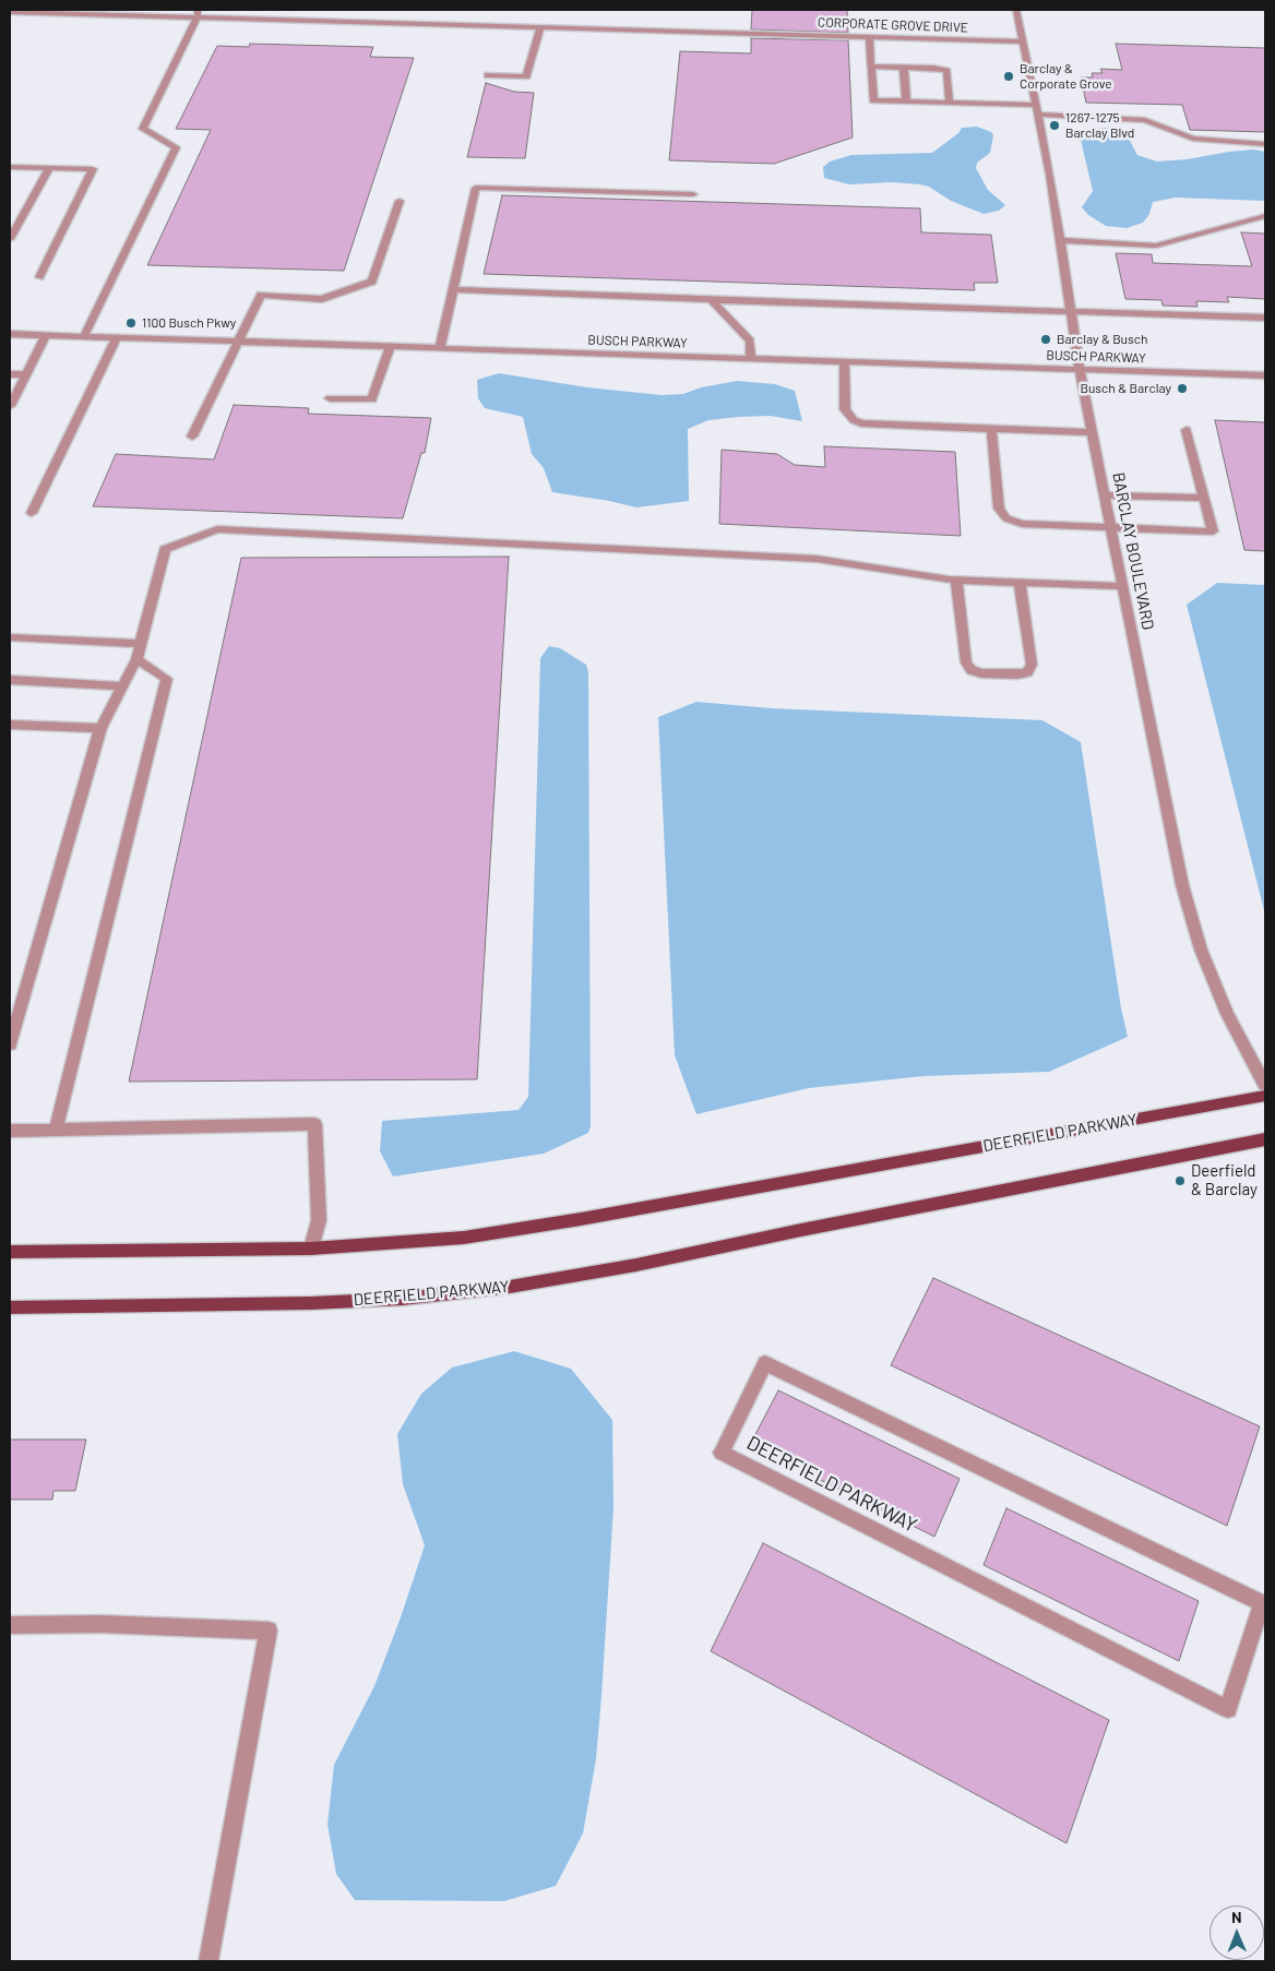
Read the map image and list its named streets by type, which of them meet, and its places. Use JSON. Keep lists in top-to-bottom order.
{
  "streets": {
    "main road": ["DEERFIELD PARKWAY"],
    "street": ["CORPORATE GROVE DRIVE", "BUSCH PARKWAY", "BARCLAY BOULEVARD"]
  },
  "crossings": [
    ["CORPORATE GROVE DRIVE", "BARCLAY BOULEVARD"],
    ["BUSCH PARKWAY", "BARCLAY BOULEVARD"]
  ],
  "places": [
    "Barclay & Corporate Grove",
    "1267-1275 Barclay Blvd",
    "1100 Busch Pkwy",
    "Barclay & Busch",
    "Busch & Barclay",
    "Deerfield & Barclay"
  ],
  "north": "top"
}
